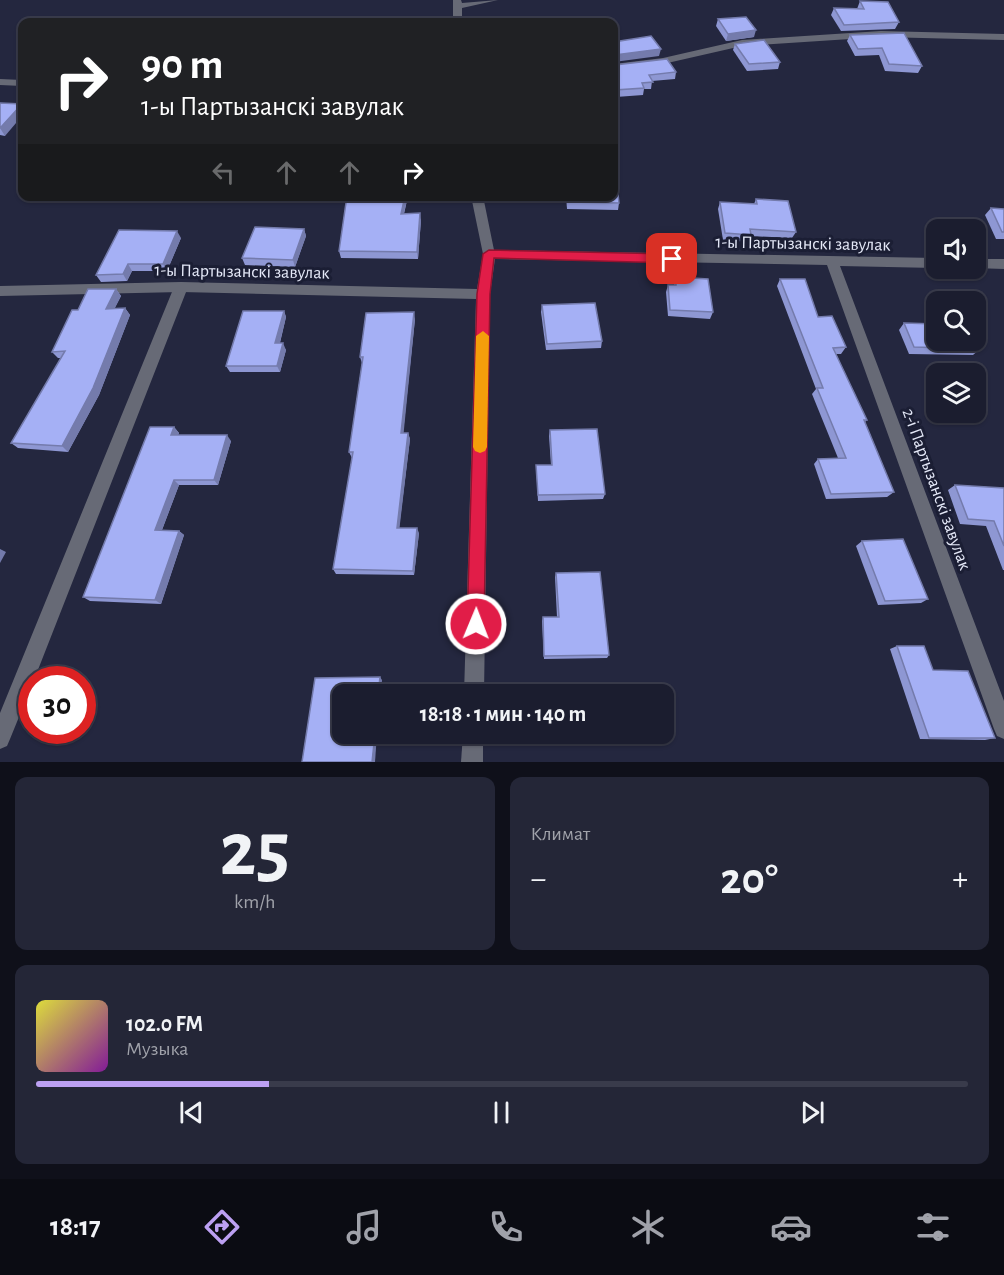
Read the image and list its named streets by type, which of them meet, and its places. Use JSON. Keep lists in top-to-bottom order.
{
  "streets": {
    "street": ["1-ы Партызанскі завулак", "2-і Партызанскі завулак"]
  },
  "crossings": [
    ["1-ы Партызанскі завулак", "2-і Партызанскі завулак"]
  ],
  "page": {
    "turn": ["90 m", "1-ы Партызанскі завулак"],
    "limit": "30",
    "trip": "18:18 · 1 мин · 140 m",
    "tile": [
      ["25", "km/h"],
      "Климат"
    ],
    "heat": ["−", "20°", "+"],
    "song": ["102.0 FM", "Музыка"],
    "tabs": "18:17"
  }
}
